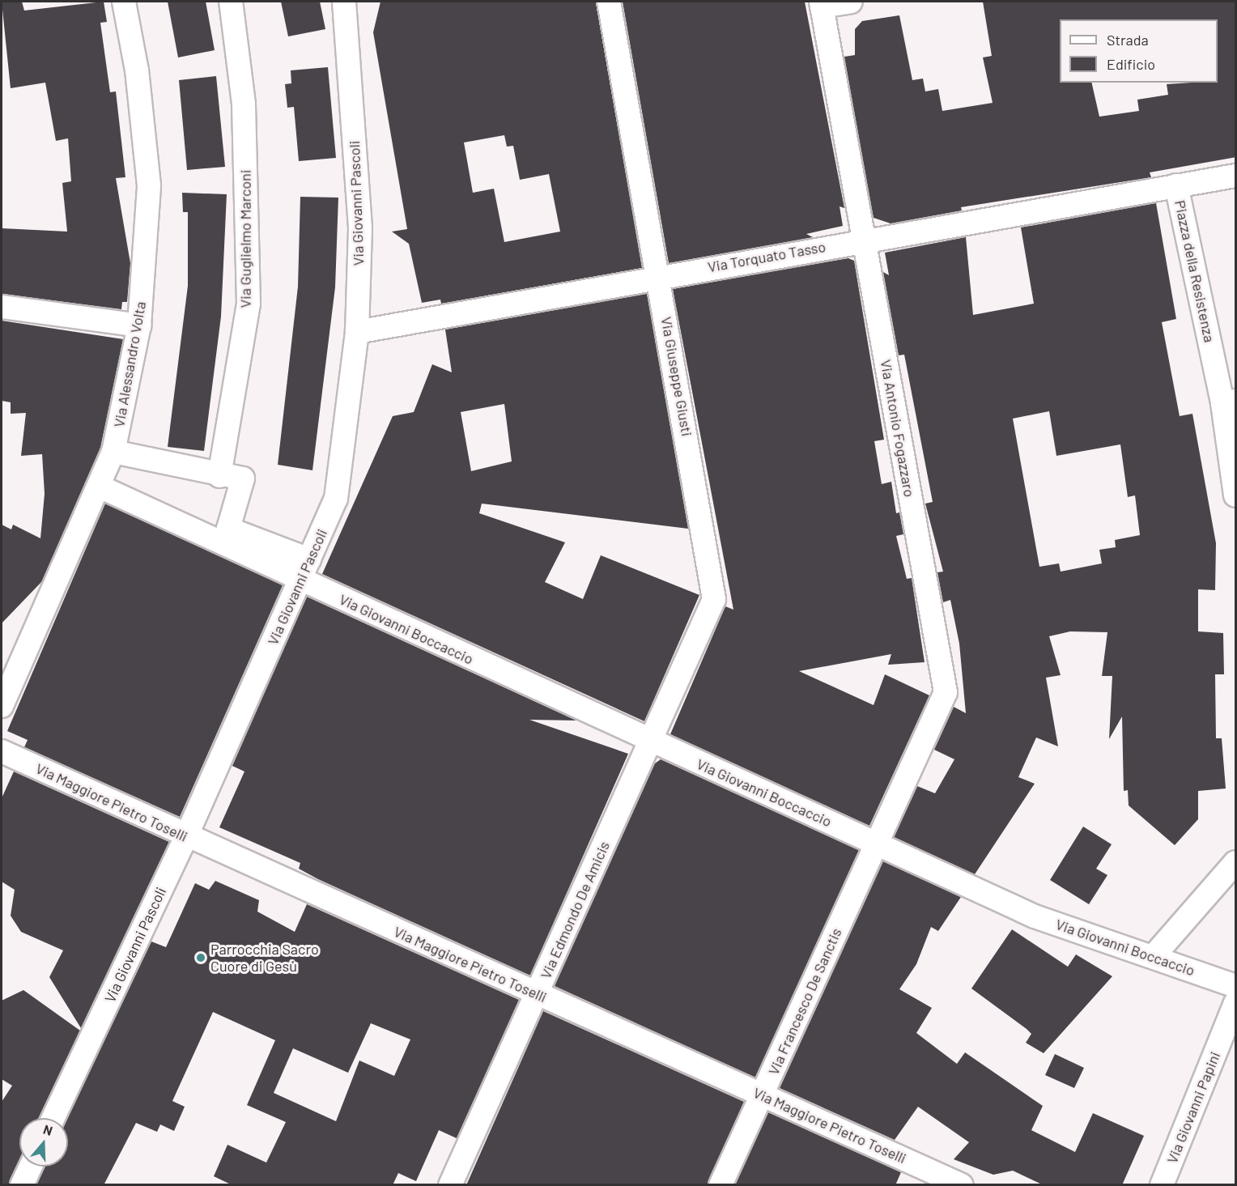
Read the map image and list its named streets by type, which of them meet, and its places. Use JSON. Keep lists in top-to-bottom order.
{
  "streets": {
    "street": [
      "Via Giovanni Pascoli",
      "Via Guglielmo Marconi",
      "Via Torquato Tasso",
      "Piazza della Resistenza",
      "Via Alessandro Volta",
      "Via Giuseppe Giusti",
      "Via Antonio Fogazzaro",
      "Via Giovanni Boccaccio",
      "Via Maggiore Pietro Toselli",
      "Via Edmondo De Amicis",
      "Via Francesco De Sanctis",
      "Via Giovanni Papini"
    ]
  },
  "crossings": [
    ["Via Giovanni Pascoli", "Via Torquato Tasso"],
    ["Via Giovanni Pascoli", "Via Giovanni Boccaccio"],
    ["Via Giovanni Pascoli", "Via Maggiore Pietro Toselli"],
    ["Via Torquato Tasso", "Piazza della Resistenza"],
    ["Via Torquato Tasso", "Via Giuseppe Giusti"],
    ["Via Torquato Tasso", "Via Antonio Fogazzaro"],
    ["Via Giuseppe Giusti", "Via Giovanni Boccaccio"],
    ["Via Giuseppe Giusti", "Via Edmondo De Amicis"],
    ["Via Antonio Fogazzaro", "Via Giovanni Boccaccio"],
    ["Via Antonio Fogazzaro", "Via Francesco De Sanctis"],
    ["Via Giovanni Boccaccio", "Via Edmondo De Amicis"],
    ["Via Giovanni Boccaccio", "Via Francesco De Sanctis"],
    ["Via Maggiore Pietro Toselli", "Via Edmondo De Amicis"],
    ["Via Maggiore Pietro Toselli", "Via Francesco De Sanctis"]
  ],
  "places": ["Parrocchia Sacro Cuore di Gesù"],
  "legend": ["Strada", "Edificio"],
  "north": "top"
}
